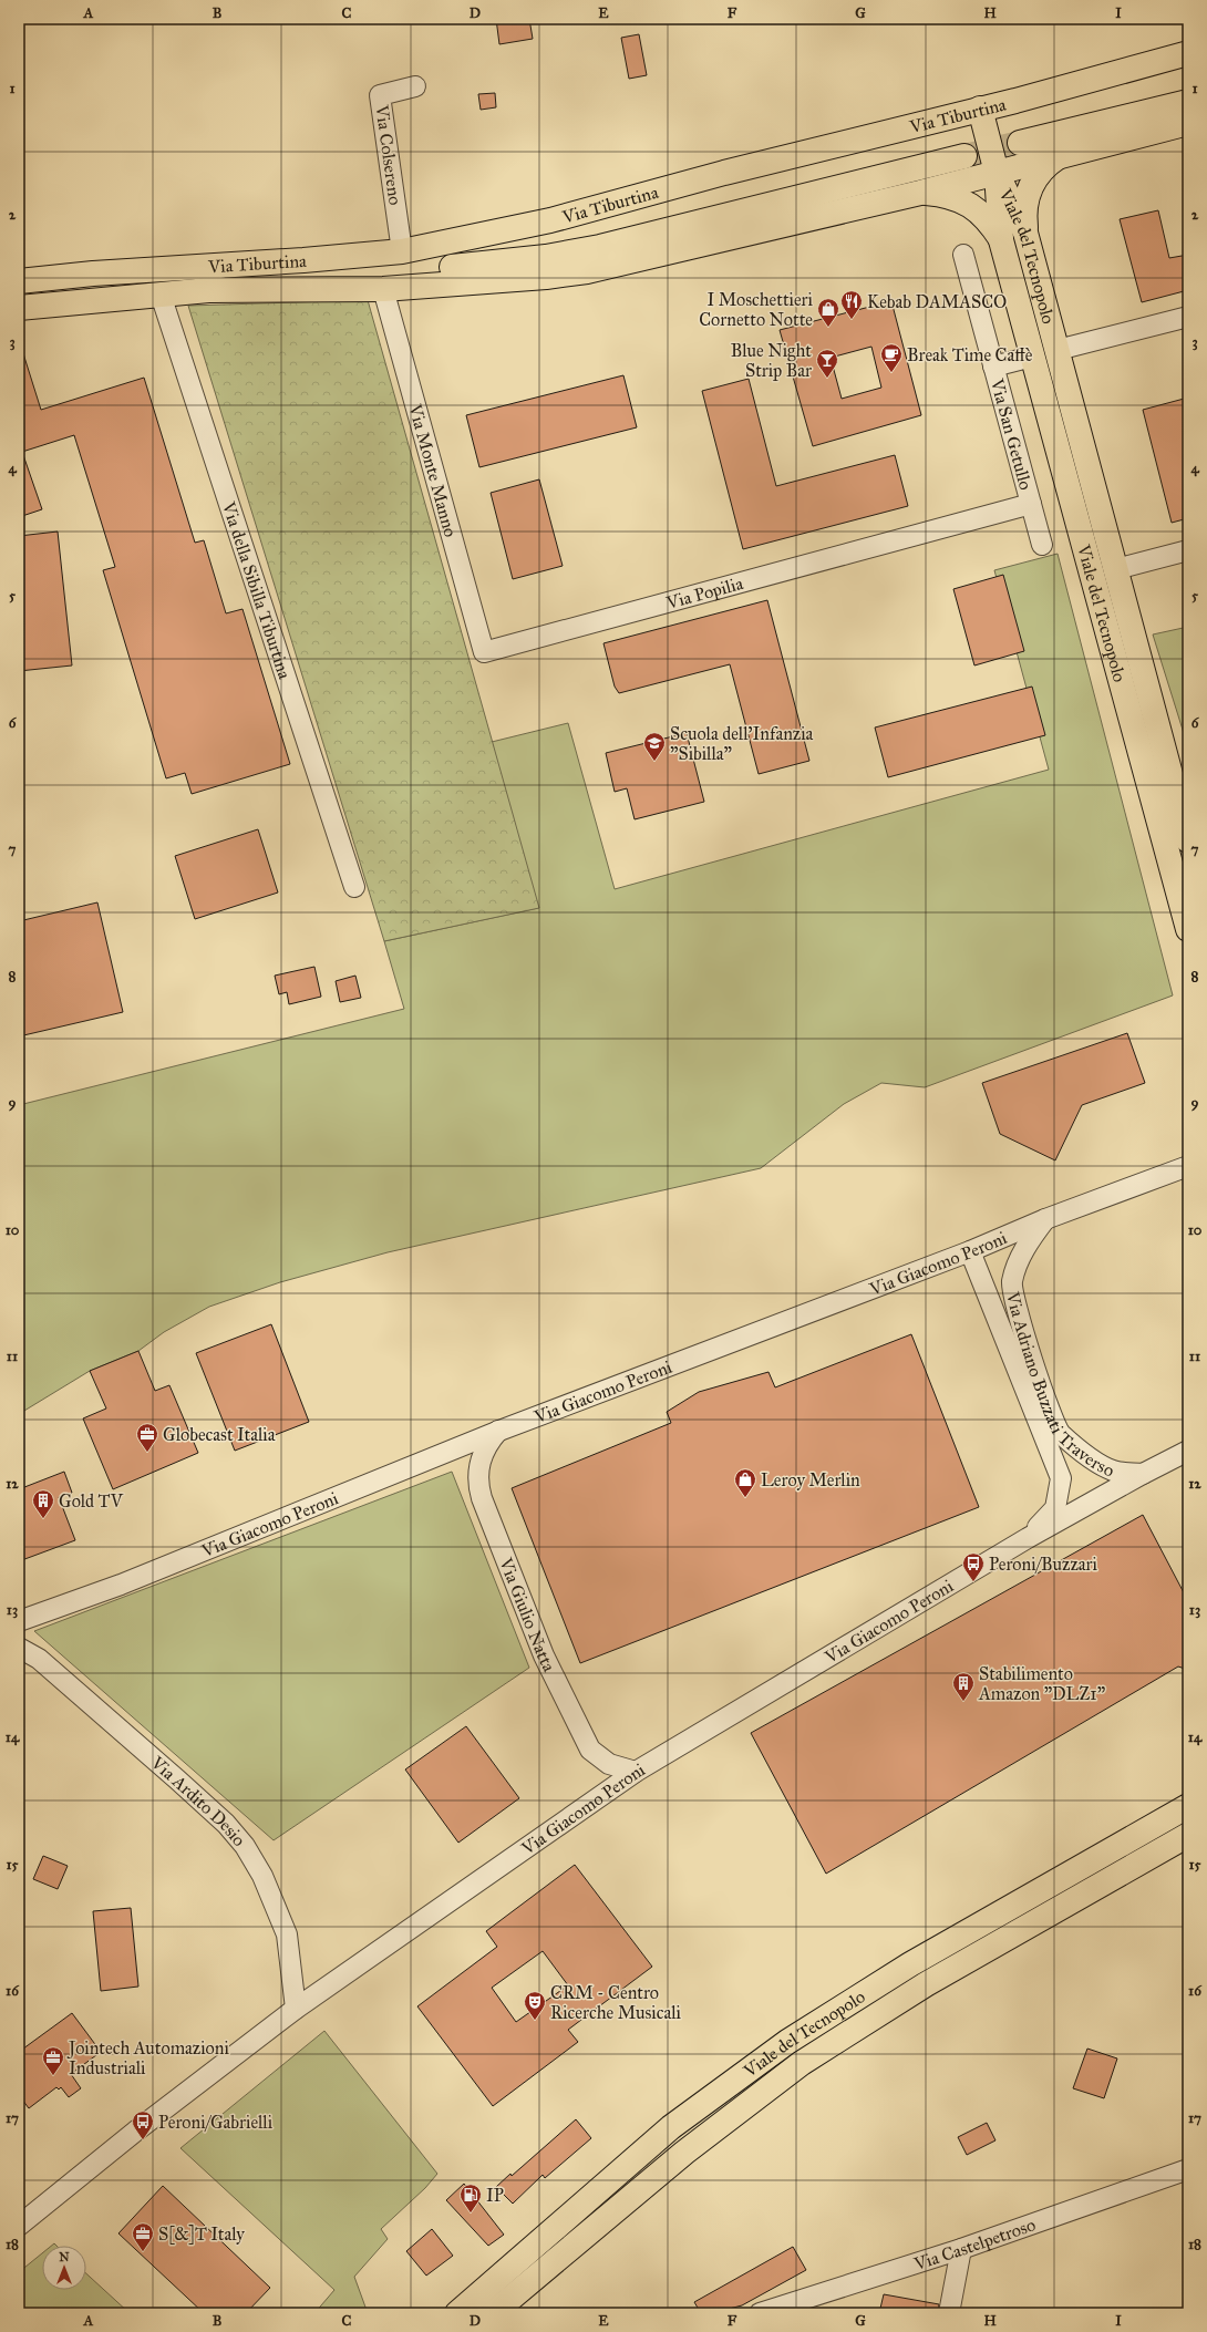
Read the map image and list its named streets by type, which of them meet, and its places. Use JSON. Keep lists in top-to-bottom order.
{
  "streets": {
    "main road": ["Via Tiburtina", "Viale del Tecnopolo"],
    "street": [
      "Via Colsereno",
      "Via San Getullo",
      "Via Monte Manno",
      "Via della Sibilla Tiburtina",
      "Via Popilia",
      "Via Giacomo Peroni",
      "Via Adriano Buzzati Traverso",
      "Via Giulio Natta",
      "Via Ardito Desio",
      "Via Castelpetroso"
    ]
  },
  "crossings": [
    ["Via Tiburtina", "Via Colsereno"],
    ["Via Tiburtina", "Via della Sibilla Tiburtina"],
    ["Viale del Tecnopolo", "Via San Getullo"],
    ["Via San Getullo", "Via Popilia"],
    ["Via Monte Manno", "Via Popilia"],
    ["Via Giacomo Peroni", "Via Adriano Buzzati Traverso"],
    ["Via Giacomo Peroni", "Via Giulio Natta"],
    ["Via Giacomo Peroni", "Via Ardito Desio"]
  ],
  "places": {
    "restaurant": ["Kebab DAMASCO"],
    "shop": ["I Moschettieri Cornetto Notte", "Leroy Merlin"],
    "cafe": ["Break Time Caffè"],
    "bar": ["Blue Night Strip Bar"],
    "school or university": ["Scuola dell'Infanzia \"Sibilla\""],
    "office": ["Globecast Italia", "Jointech Automazioni Industriali", "S[&]T Italy"],
    "building": ["Gold TV", "Stabilimento Amazon \"DLZ1\""],
    "bus stop": ["Peroni/Buzzari", "Peroni/Gabrielli"],
    "theatre": ["CRM - Centro Ricerche Musicali"],
    "fuel station": ["IP"]
  },
  "north": "top",
  "grid": {
    "columns": [
      "A",
      "B",
      "C",
      "D",
      "E",
      "F",
      "G",
      "H",
      "I"
    ],
    "rows": [
      "1",
      "2",
      "3",
      "4",
      "5",
      "6",
      "7",
      "8",
      "9",
      "10",
      "11",
      "12",
      "13",
      "14",
      "15",
      "16",
      "17",
      "18"
    ]
  }
}
